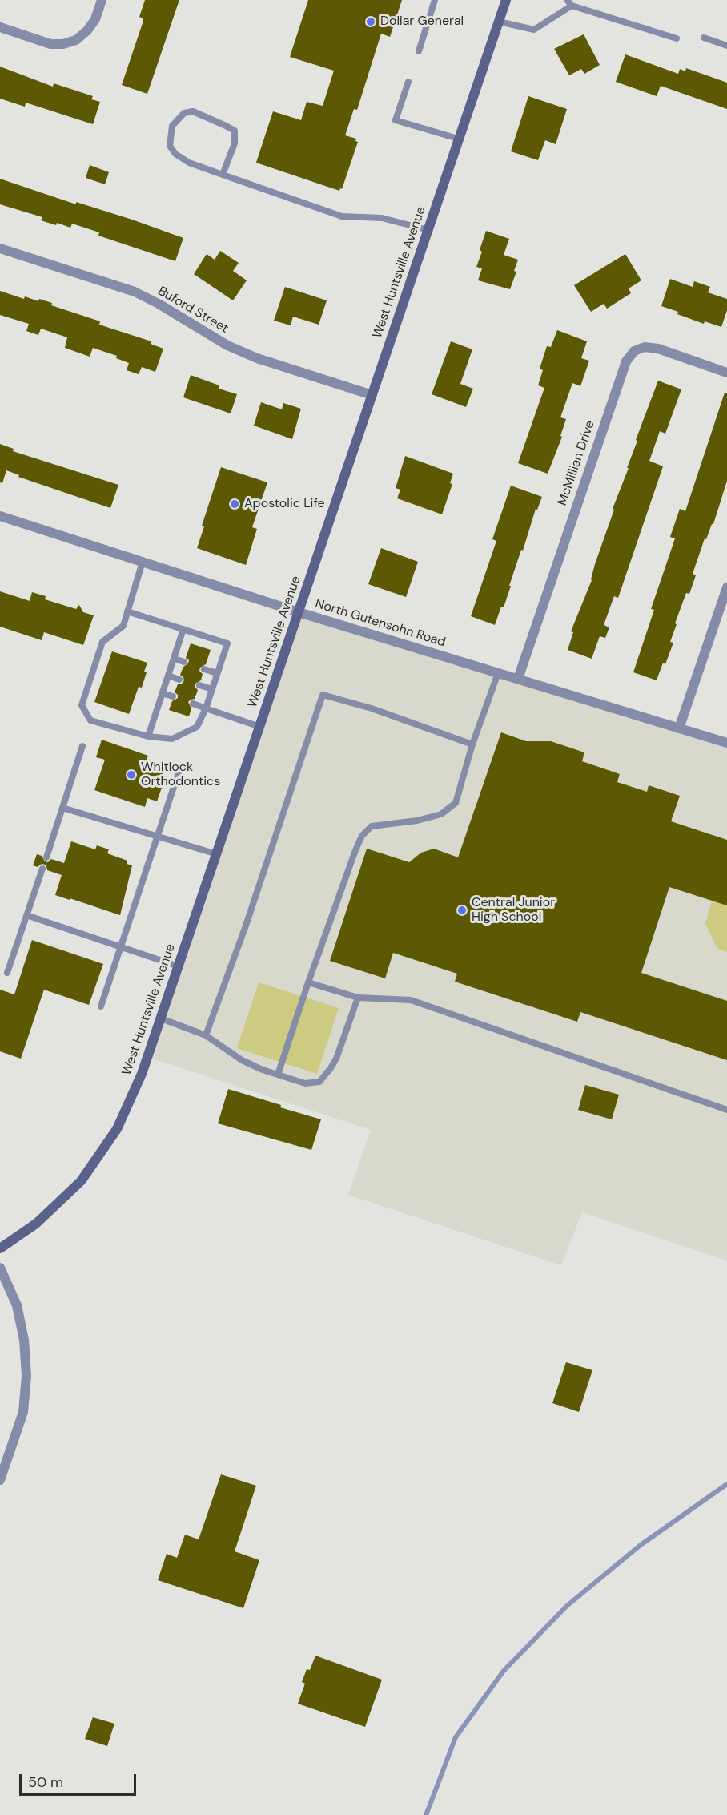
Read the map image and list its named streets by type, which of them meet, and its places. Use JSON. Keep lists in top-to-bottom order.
{
  "streets": {
    "main road": ["West Huntsville Avenue"],
    "street": ["Buford Street", "McMillian Drive", "North Gutensohn Road"]
  },
  "crossings": [
    ["West Huntsville Avenue", "Buford Street"],
    ["West Huntsville Avenue", "North Gutensohn Road"],
    ["McMillian Drive", "North Gutensohn Road"]
  ],
  "places": [
    "Dollar General",
    "Apostolic Life",
    "Whitlock Orthodontics",
    "Central Junior High School"
  ],
  "scale_bar": "50 m"
}
